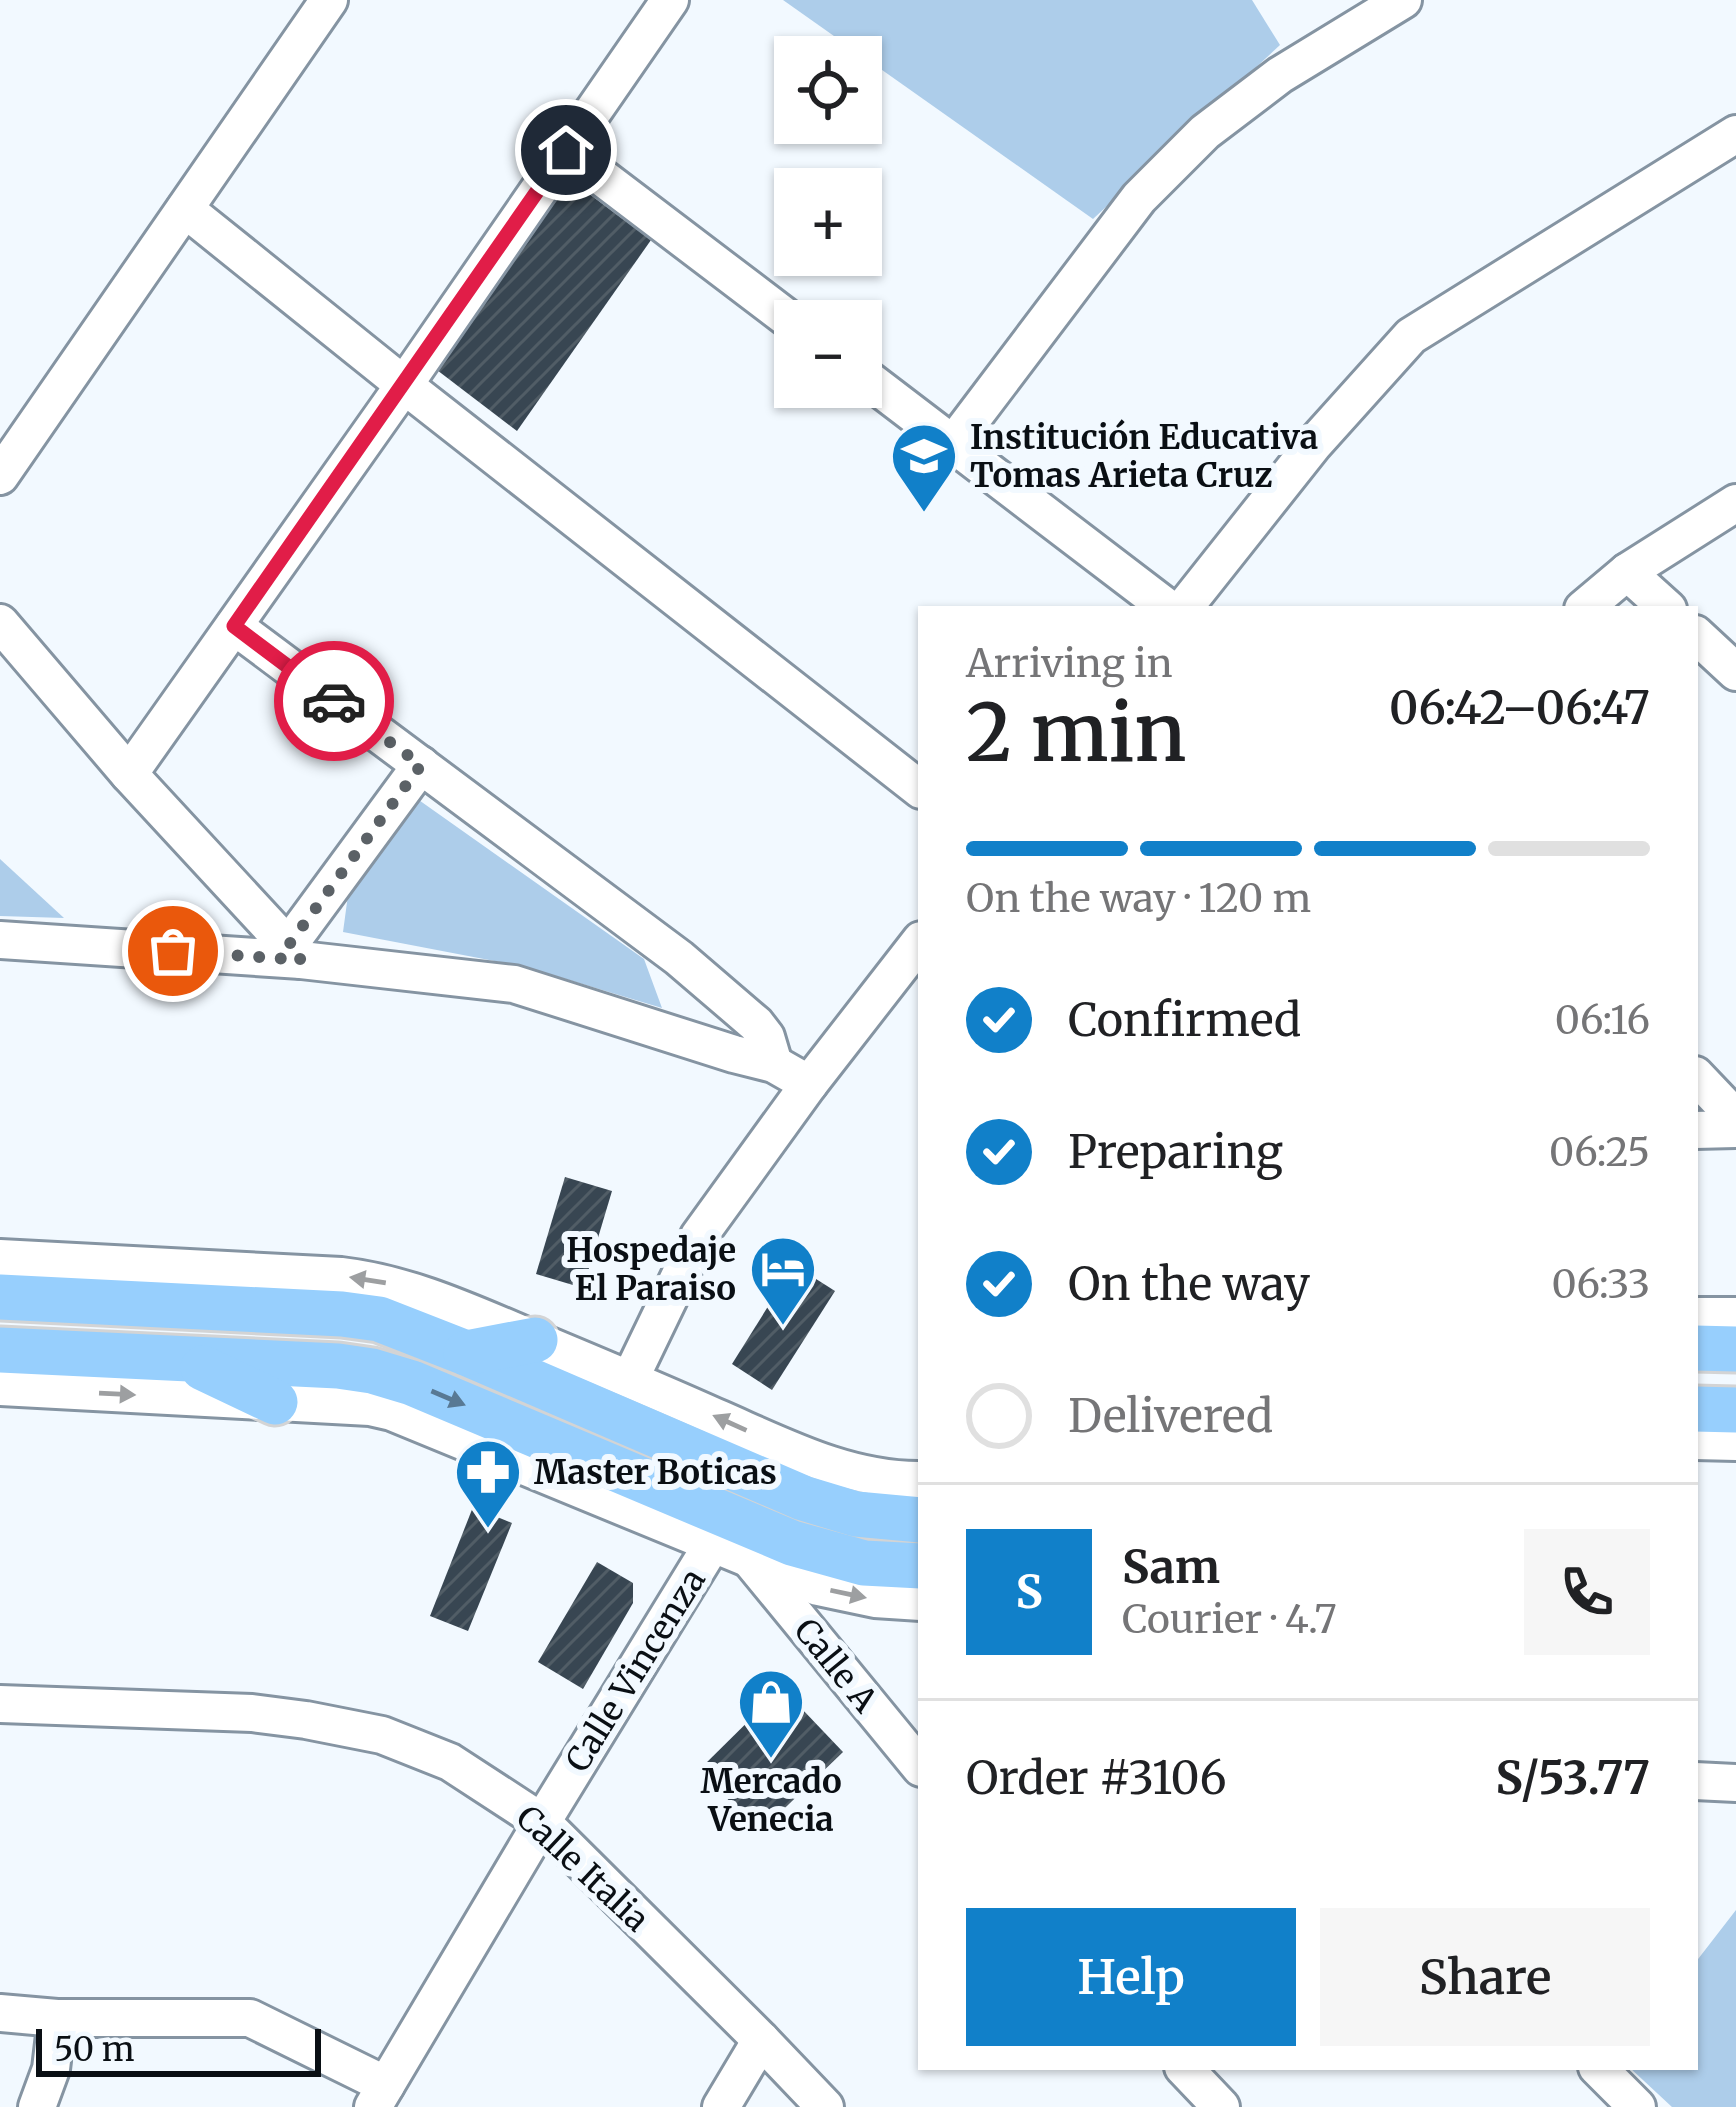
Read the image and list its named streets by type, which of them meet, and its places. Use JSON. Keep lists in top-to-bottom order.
{
  "streets": {
    "street": ["Calle A", "Calle Vincenza", "Calle Italia"]
  },
  "crossings": [
    ["Calle Vincenza", "Calle Italia"]
  ],
  "places": {
    "school or university": ["Institución Educativa Tomas Arieta Cruz"],
    "hotel": ["Hospedaje El Paraiso"],
    "pharmacy": ["Master Boticas"],
    "shop": ["Mercado Venecia"]
  },
  "scale_bar": "50 m",
  "page": {
    "map_buttons": ["+", "−"],
    "heading": ["2 min", "Arriving in", "06:42–06:47"],
    "panel": [
      "Sam",
      "Courier · 4.7",
      "Order #3106",
      "S/53.77"
    ],
    "bar": "On the way · 120 m",
    "list": [
      ["Confirmed", "06:16"],
      ["Preparing", "06:25"],
      ["On the way", "06:33"],
      "Delivered"
    ],
    "round": "S",
    "buttons": ["Help", "Share"],
    "scale": "50 m"
  }
}
